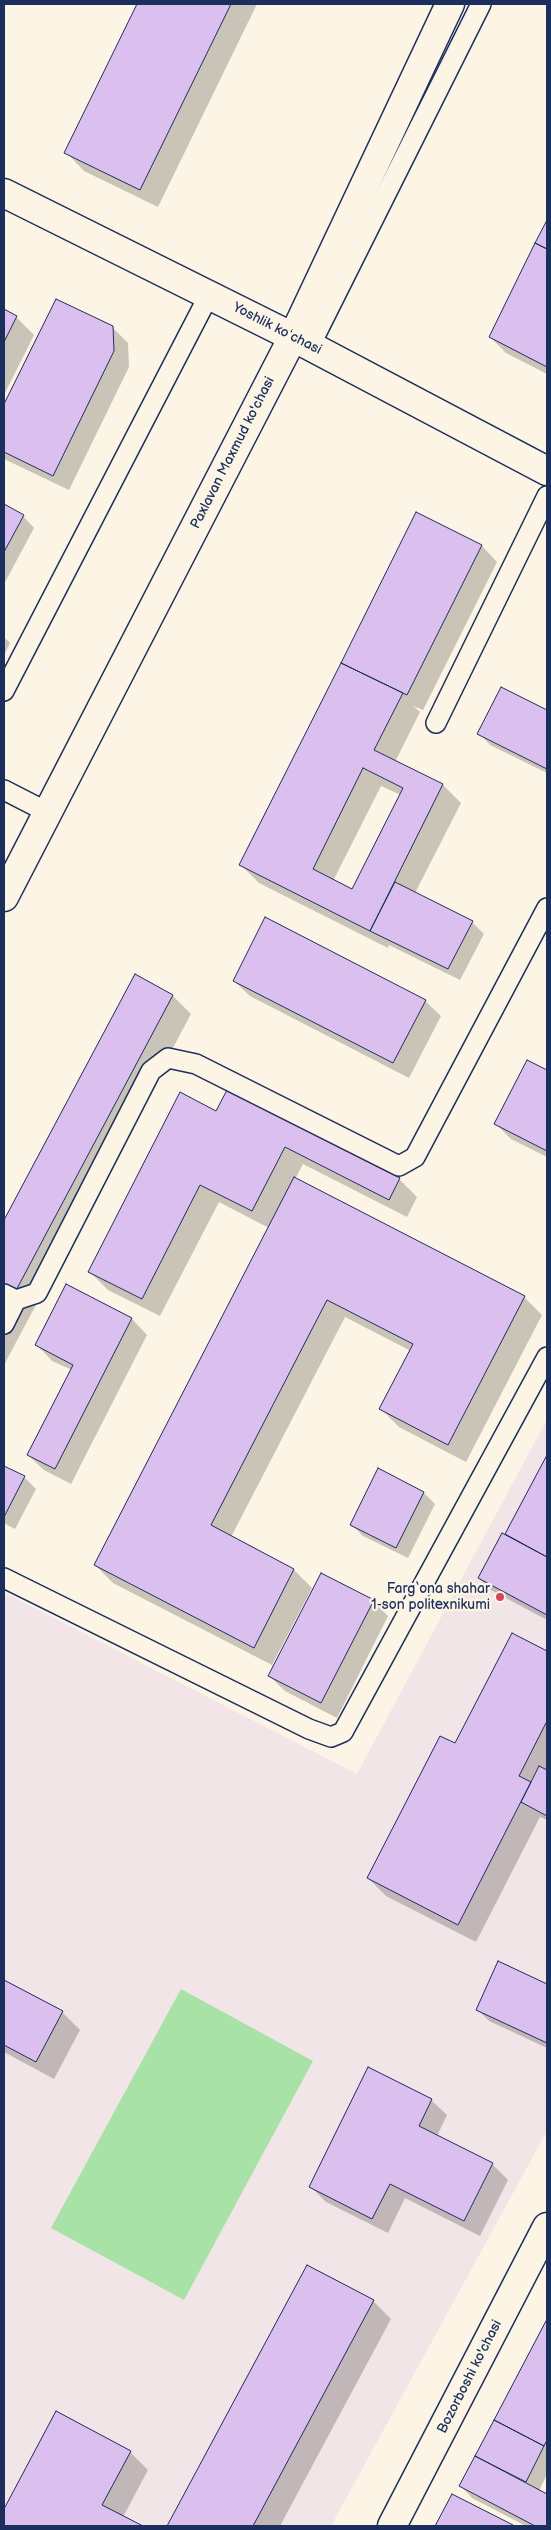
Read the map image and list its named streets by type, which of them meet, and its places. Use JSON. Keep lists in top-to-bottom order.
{
  "streets": {
    "street": ["Yoshlik koʻchasi", "Paxlavan Maxmud ko'chasi", "Bozorboshi ko'chasi"]
  },
  "crossings": [
    ["Yoshlik koʻchasi", "Paxlavan Maxmud ko'chasi"]
  ],
  "places": ["Farg‘ona shahar 1-son politexnikumi"]
}
